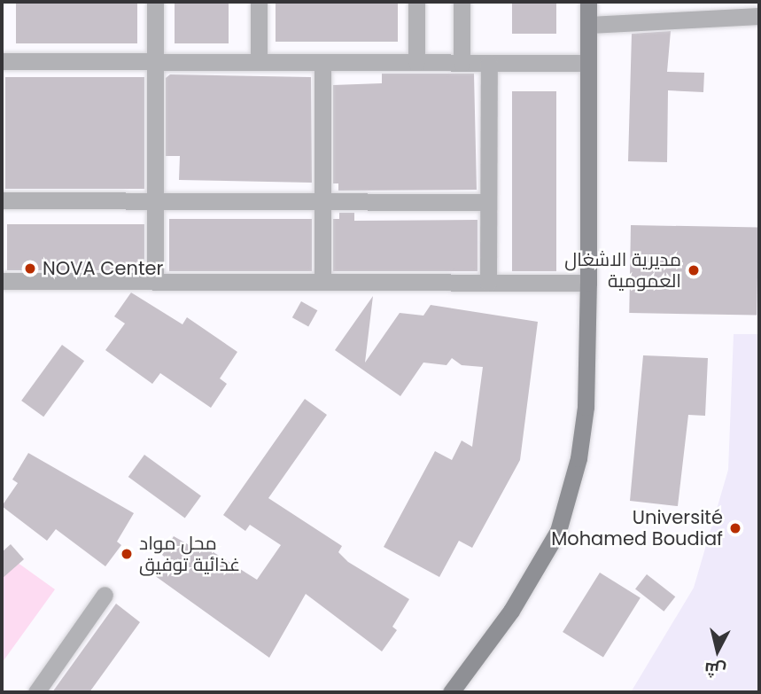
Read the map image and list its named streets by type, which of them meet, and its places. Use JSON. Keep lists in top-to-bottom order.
{
  "places": [
    "NOVA Center",
    "مديرية الاشغال العمومية",
    "Université Mohamed Boudiaf",
    "محل مواد غذائية توفيق"
  ],
  "north": "bottom"
}
